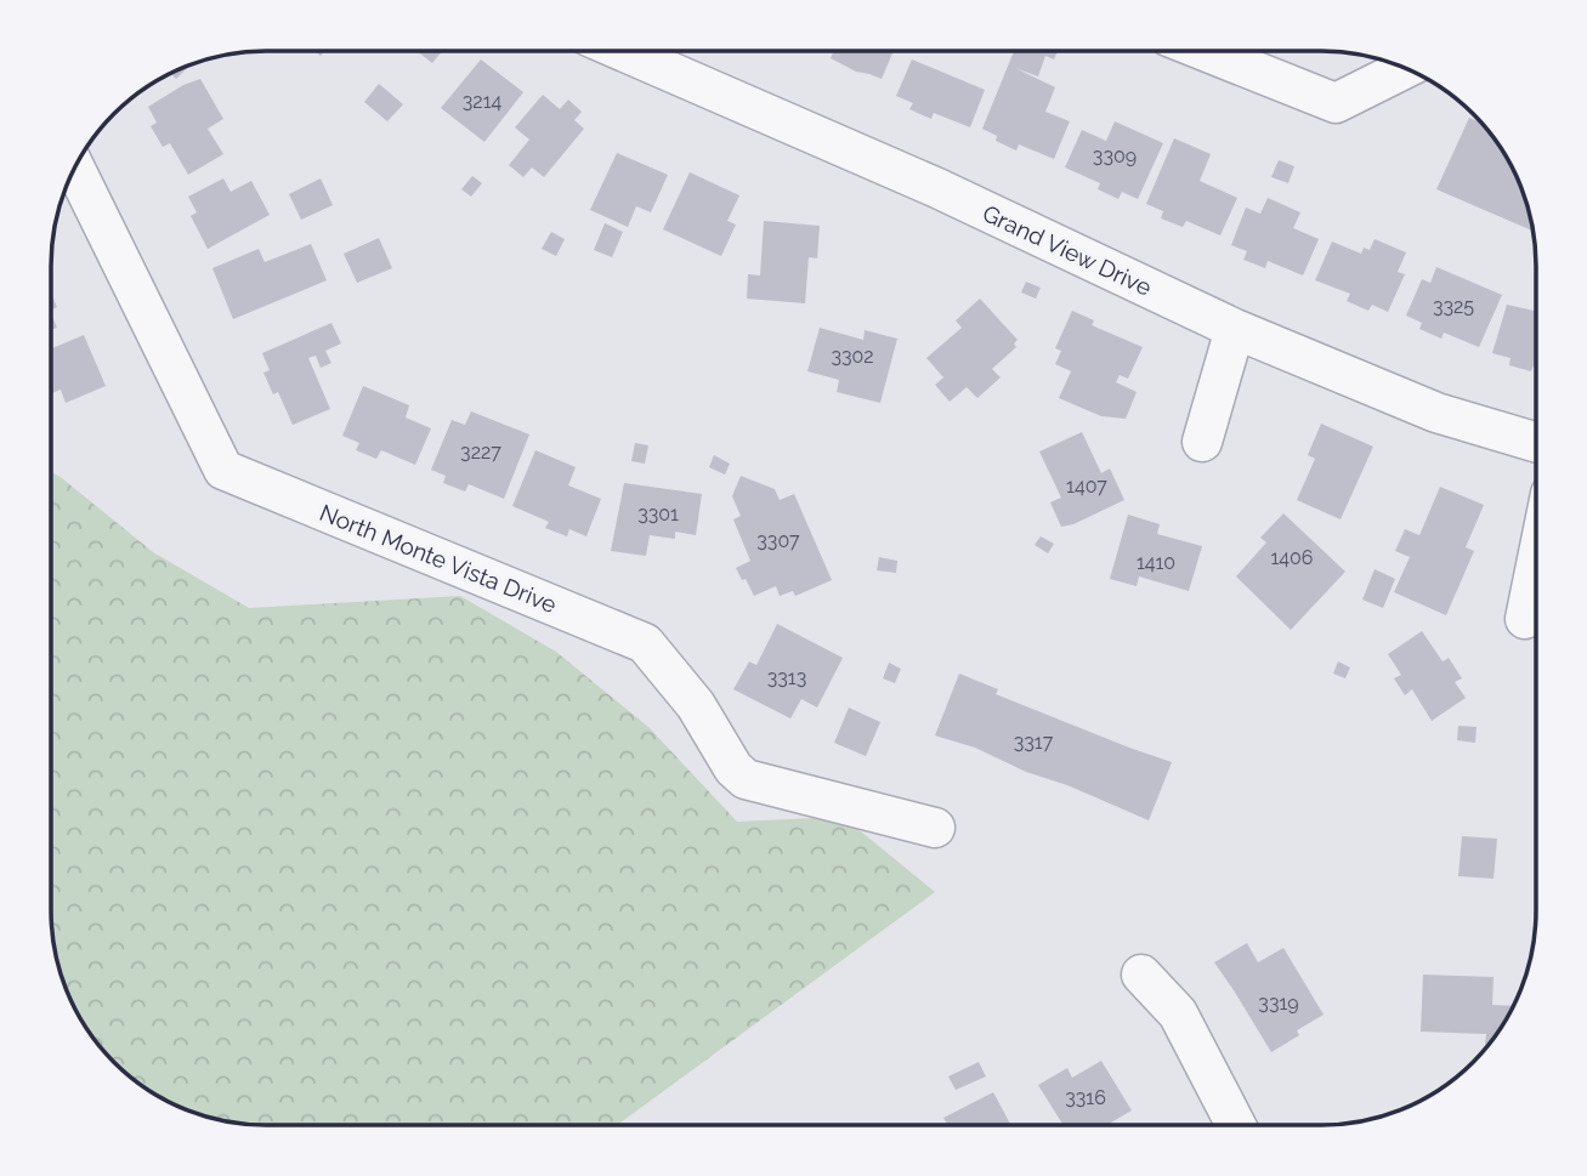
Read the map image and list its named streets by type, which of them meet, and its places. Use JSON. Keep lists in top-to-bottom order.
{
  "streets": {
    "street": ["Grand View Drive", "North Monte Vista Drive"]
  },
  "house_numbers": [
    "3214",
    "3309",
    "3325",
    "3302",
    "3227",
    "1407",
    "3301",
    "3307",
    "1406",
    "1410",
    "3313",
    "3317",
    "3319",
    "3316"
  ]
}
